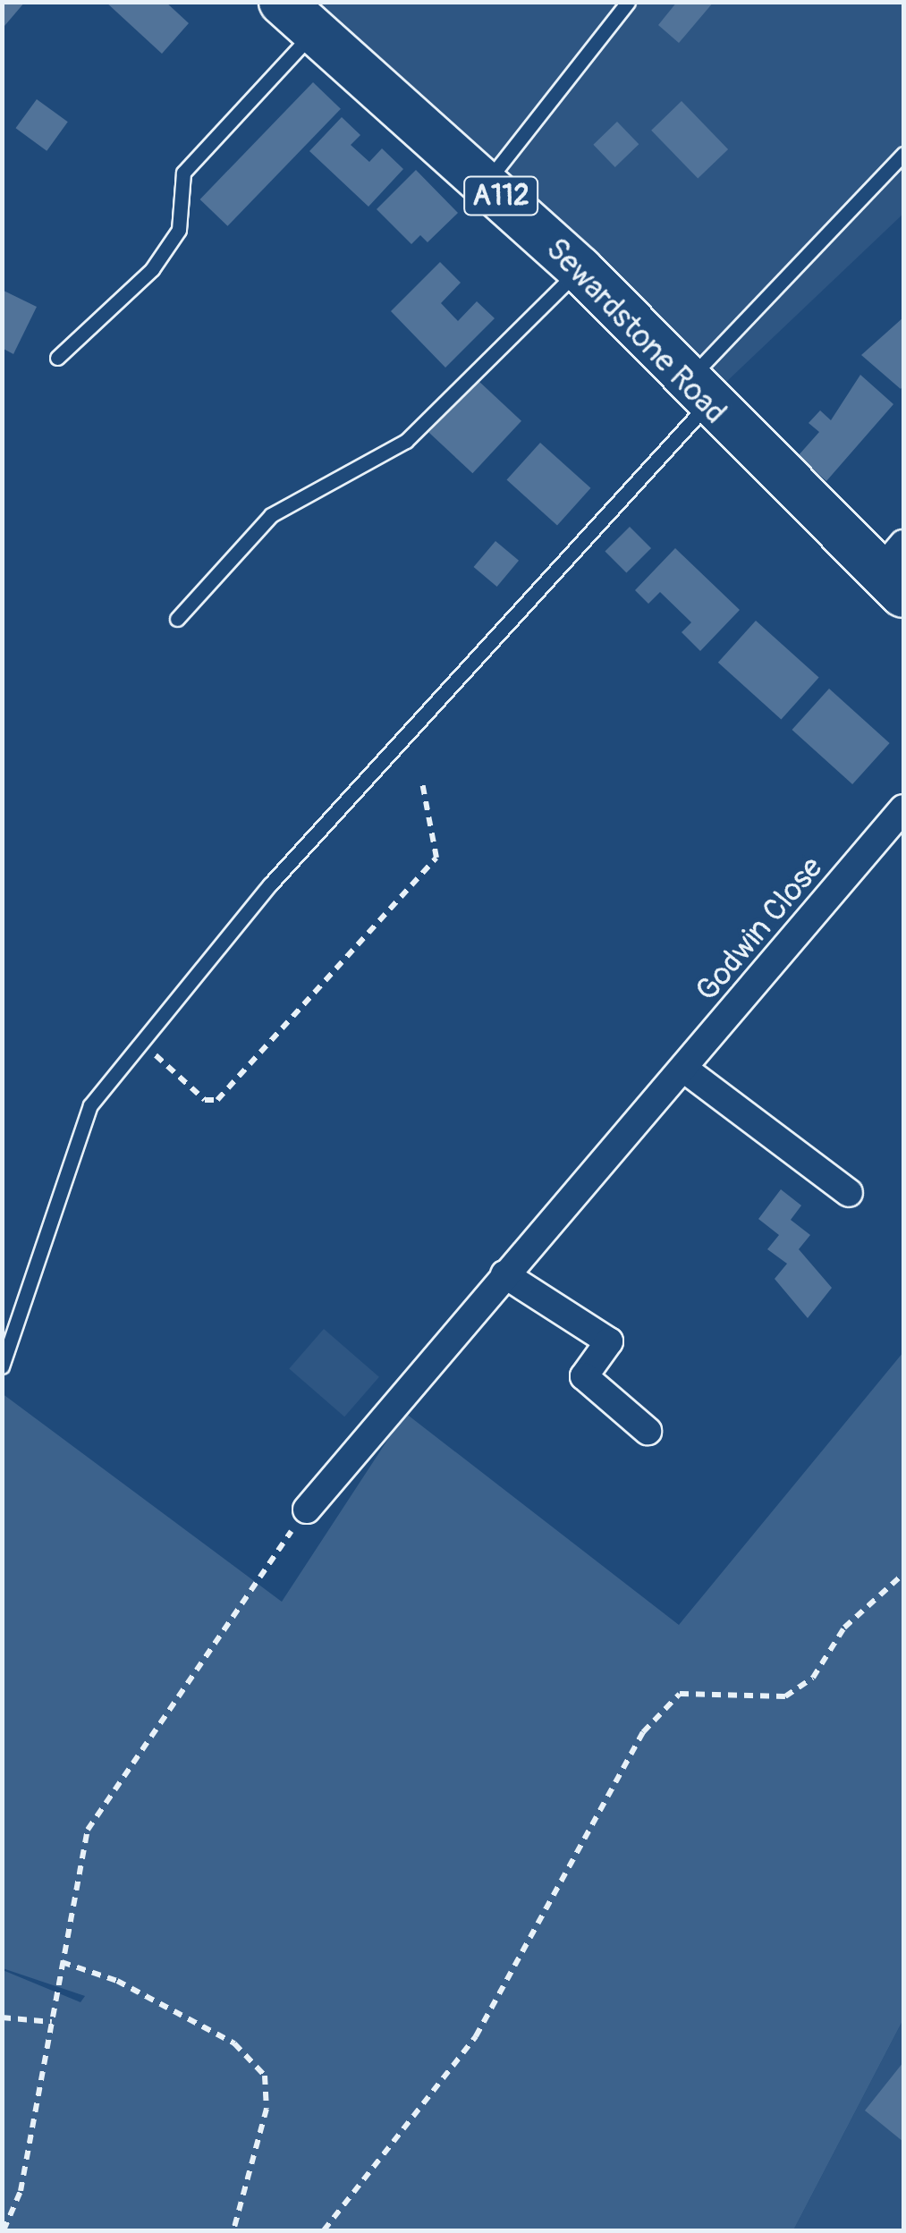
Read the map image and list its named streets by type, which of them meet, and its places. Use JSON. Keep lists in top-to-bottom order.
{
  "streets": {
    "main road": ["A112", "Sewardstone Road"],
    "street": ["Godwin Close"]
  }
}
